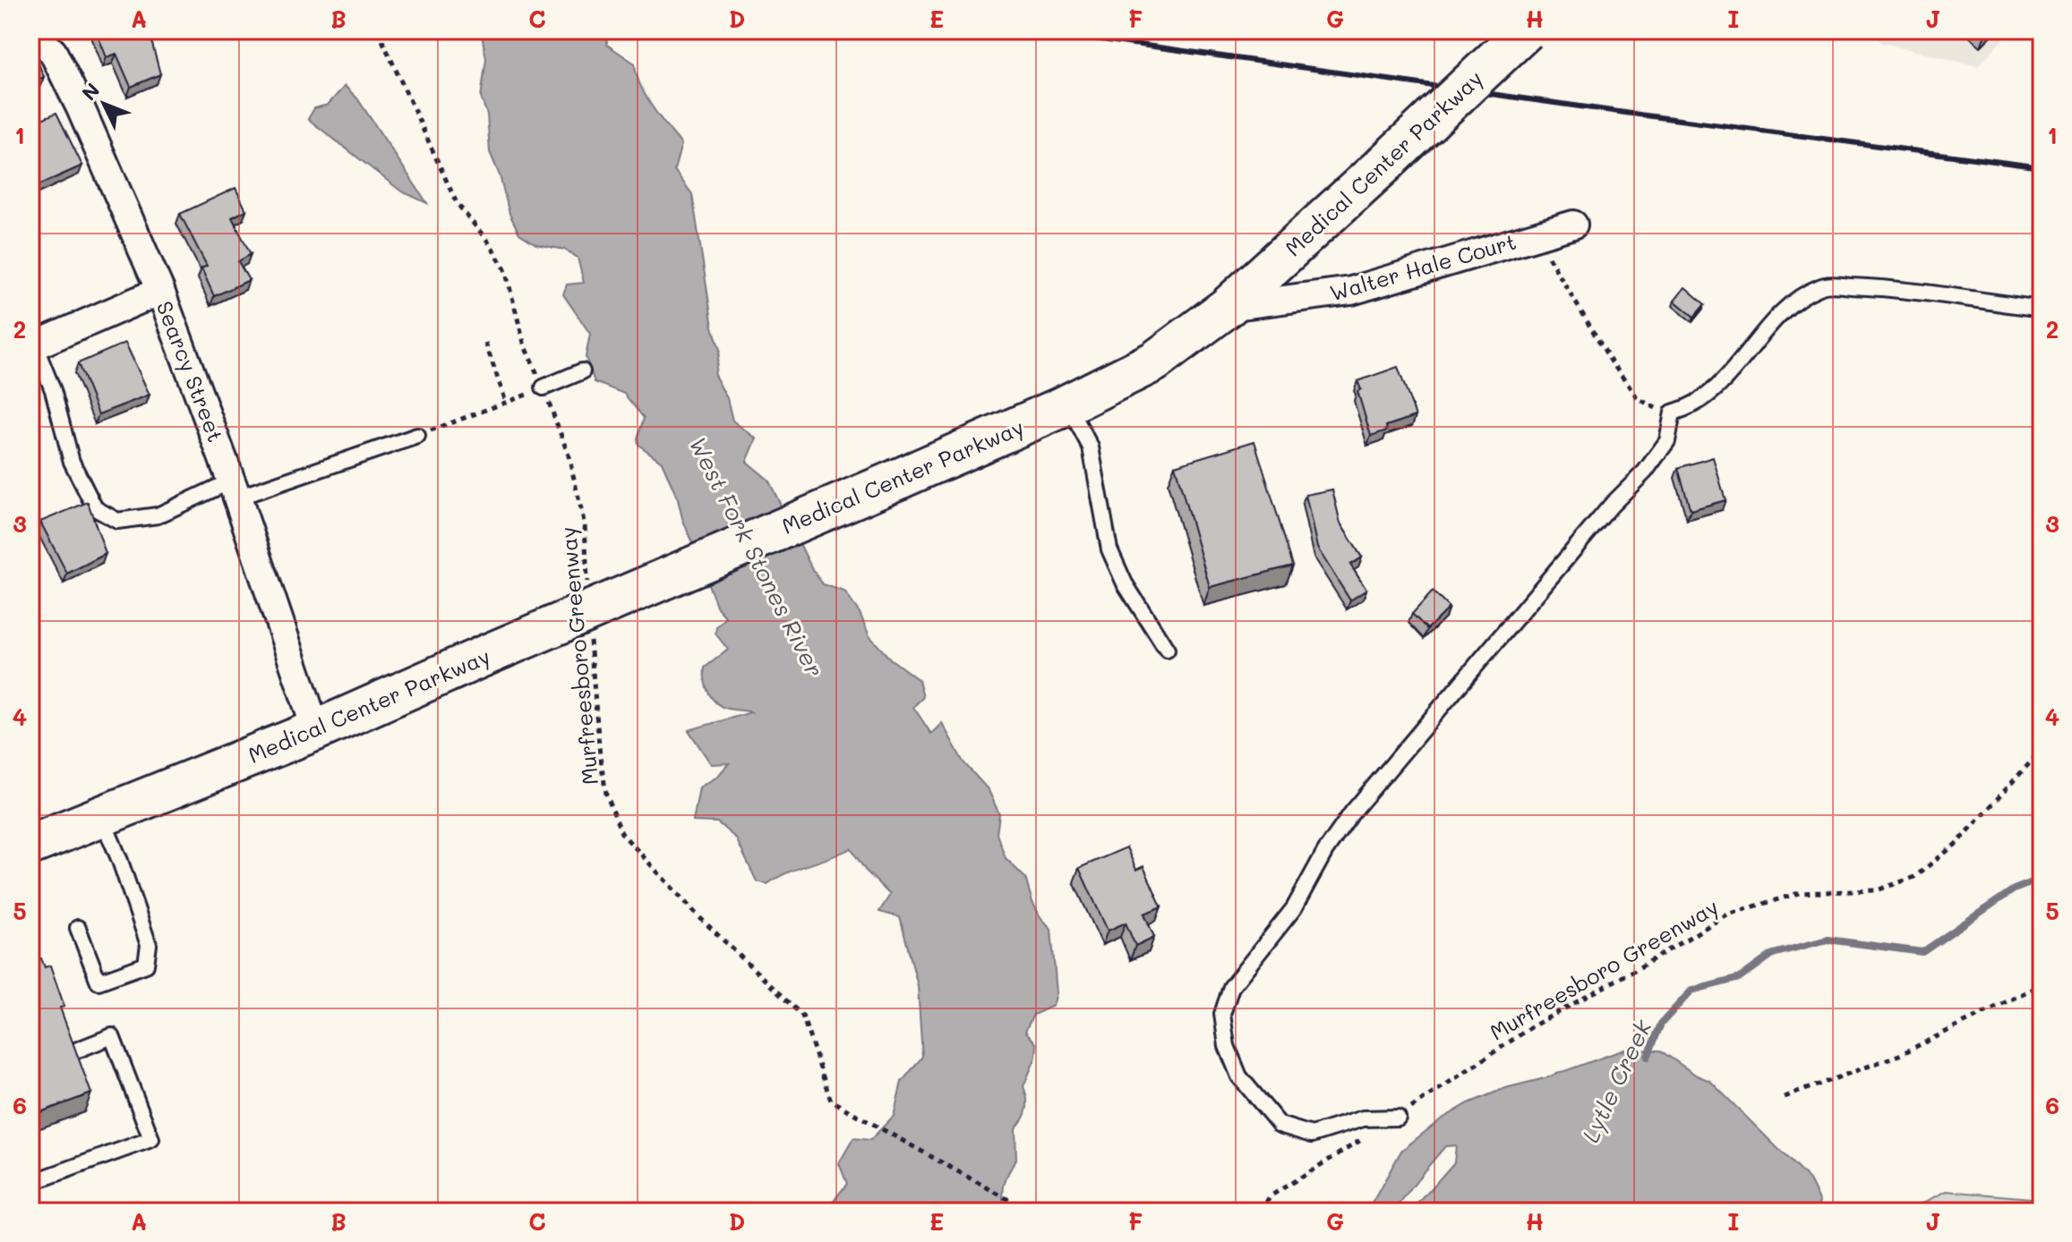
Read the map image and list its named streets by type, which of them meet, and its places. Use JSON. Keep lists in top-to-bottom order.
{
  "streets": {
    "main road": ["Medical Center Parkway"],
    "street": ["Walter Hale Court", "Searcy Street"],
    "path": ["Murfreesboro Greenway"]
  },
  "crossings": [
    ["Medical Center Parkway", "Walter Hale Court"],
    ["Medical Center Parkway", "Searcy Street"]
  ],
  "water": ["West Fork Stones River", "Lytle Creek"],
  "north": "top left",
  "grid": {
    "columns": [
      "A",
      "B",
      "C",
      "D",
      "E",
      "F",
      "G",
      "H",
      "I",
      "J"
    ],
    "rows": [
      "1",
      "2",
      "3",
      "4",
      "5",
      "6"
    ]
  }
}
